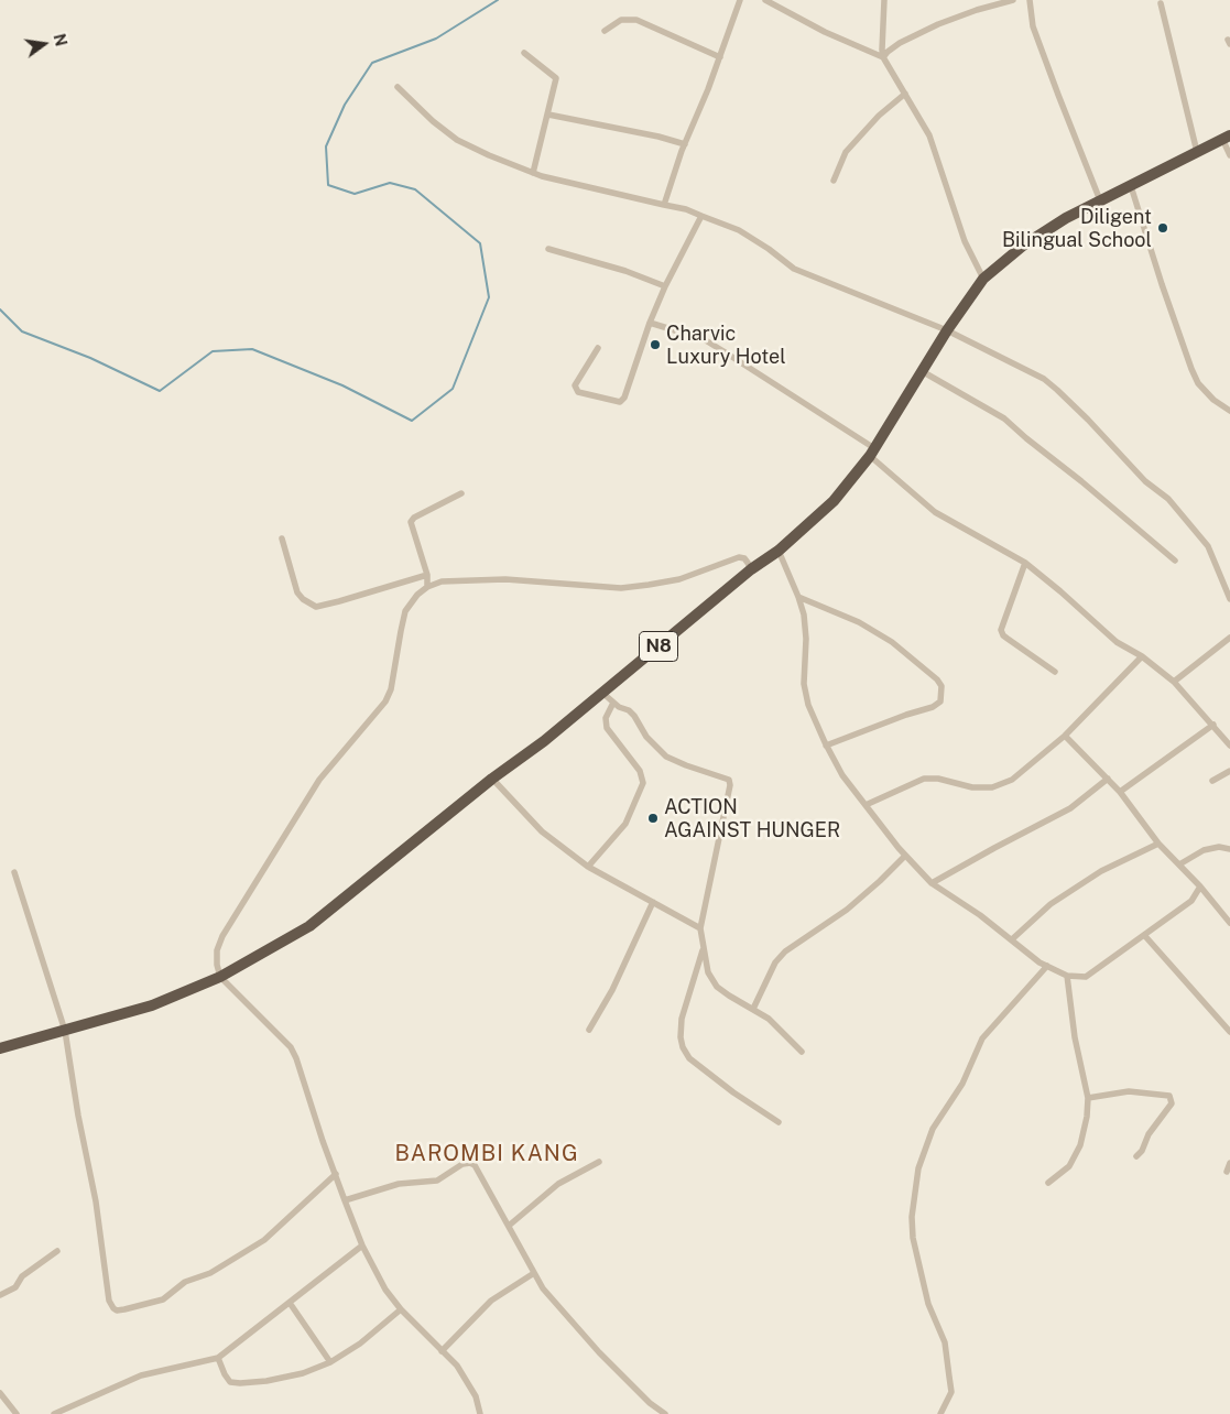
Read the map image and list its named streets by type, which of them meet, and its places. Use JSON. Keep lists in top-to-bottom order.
{
  "streets": {
    "highway": ["N8"]
  },
  "districts": ["BAROMBI KANG"],
  "places": ["Diligent Bilingual School", "Charvic Luxury Hotel", "ACTION AGAINST HUNGER"],
  "north": "right"
}
